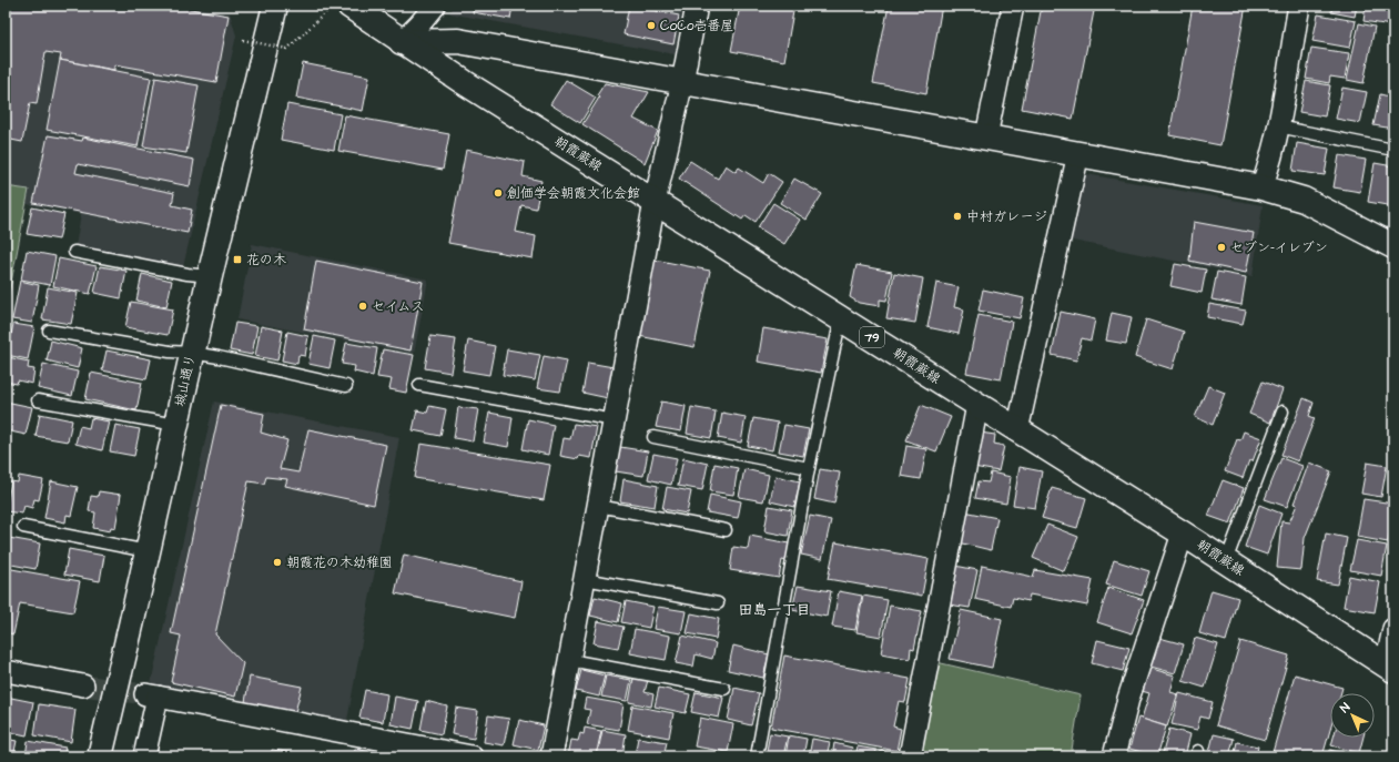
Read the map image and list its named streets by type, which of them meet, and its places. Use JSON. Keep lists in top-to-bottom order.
{
  "streets": {
    "street": ["朝霞蕨線", "79", "城山通り"]
  },
  "districts": ["田島一丁目"],
  "places": {
    "other": [
      "CoCo壱番屋",
      "創価学会朝霞文化会館",
      "中村ガレージ",
      "セブン-イレブン",
      "セイムス",
      "朝霞花の木幼稚園"
    ],
    "transit": ["花の木"]
  },
  "north": "top left"
}
